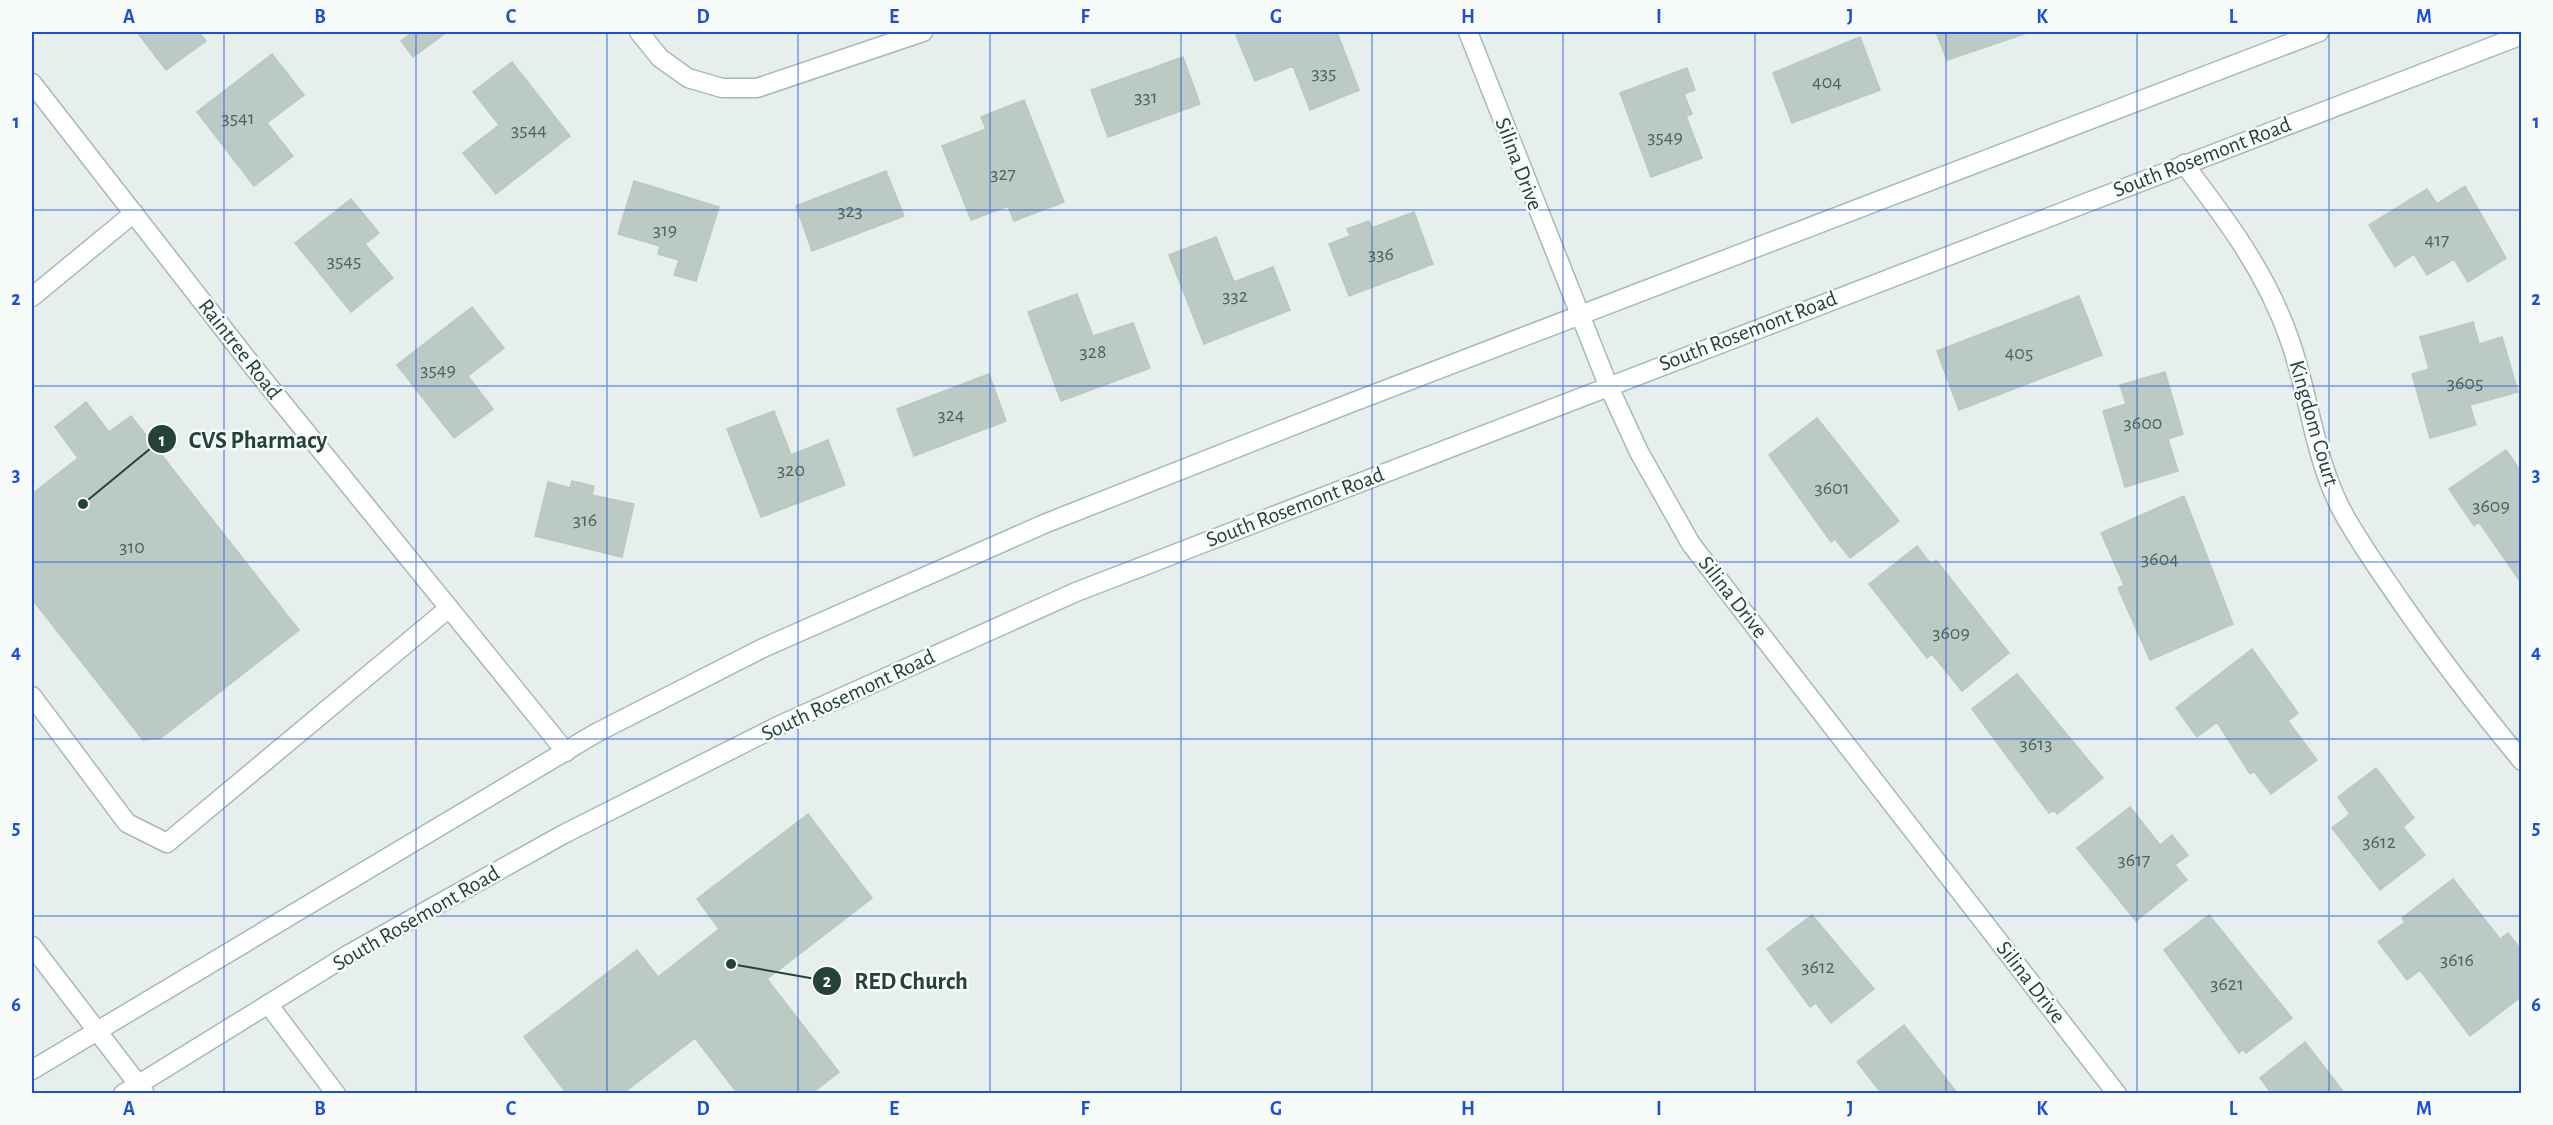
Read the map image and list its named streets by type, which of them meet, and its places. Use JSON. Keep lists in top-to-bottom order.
{
  "streets": {
    "main road": [
      "South Rosemont Road",
      "Silina Drive",
      "Raintree Road",
      "Kingdom Court"
    ]
  },
  "crossings": [
    ["South Rosemont Road", "Silina Drive"],
    ["South Rosemont Road", "Kingdom Court"]
  ],
  "places": ["CVS Pharmacy", "RED Church"],
  "house_numbers": [
    "335",
    "404",
    "331",
    "3541",
    "3544",
    "3549",
    "327",
    "323",
    "319",
    "417",
    "336",
    "3545",
    "332",
    "328",
    "405",
    "3549",
    "3605",
    "324",
    "3600",
    "320",
    "3601",
    "3609",
    "316",
    "310",
    "3604",
    "3609",
    "3613",
    "3612",
    "3617",
    "3616",
    "3612",
    "3621"
  ],
  "grid": {
    "columns": [
      "A",
      "B",
      "C",
      "D",
      "E",
      "F",
      "G",
      "H",
      "I",
      "J",
      "K",
      "L",
      "M"
    ],
    "rows": [
      "1",
      "2",
      "3",
      "4",
      "5",
      "6"
    ]
  }
}
